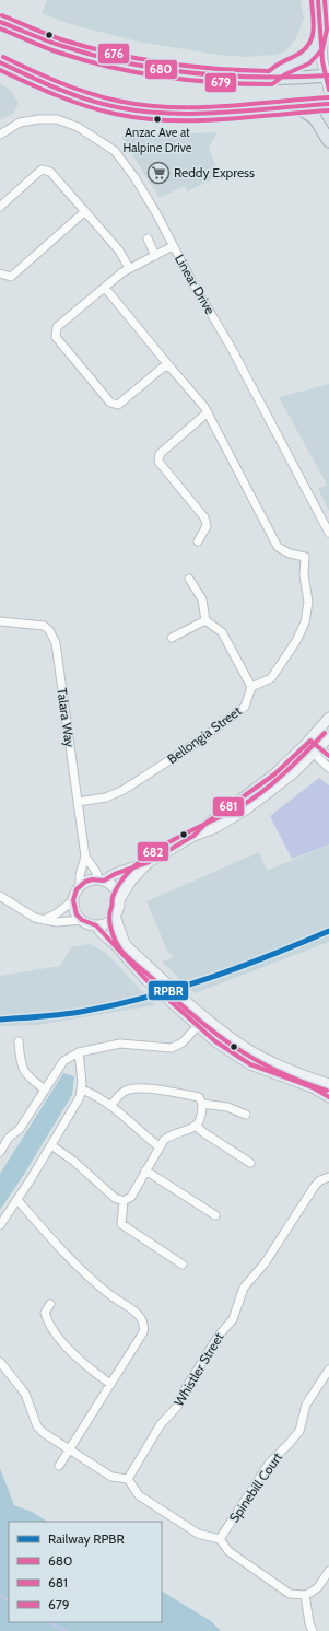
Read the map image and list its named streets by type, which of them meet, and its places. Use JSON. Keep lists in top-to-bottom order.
{
  "streets": {
    "street": [
      "Linear Drive",
      "Talara Way",
      "Bellongia Street",
      "Whistler Street",
      "Spinebill Court"
    ]
  },
  "crossings": [
    ["Talara Way", "Bellongia Street"]
  ],
  "places": {
    "other": ["Anzac Ave at Halpine Drive"],
    "supermarket": ["Reddy Express"]
  },
  "lines": [
    "transit line 681",
    "transit line 679",
    "transit line 676",
    "transit line 680",
    "transit line 682",
    "rail line RPBR"
  ],
  "legend": [
    "Railway RPBR",
    "680",
    "681",
    "679"
  ]
}
